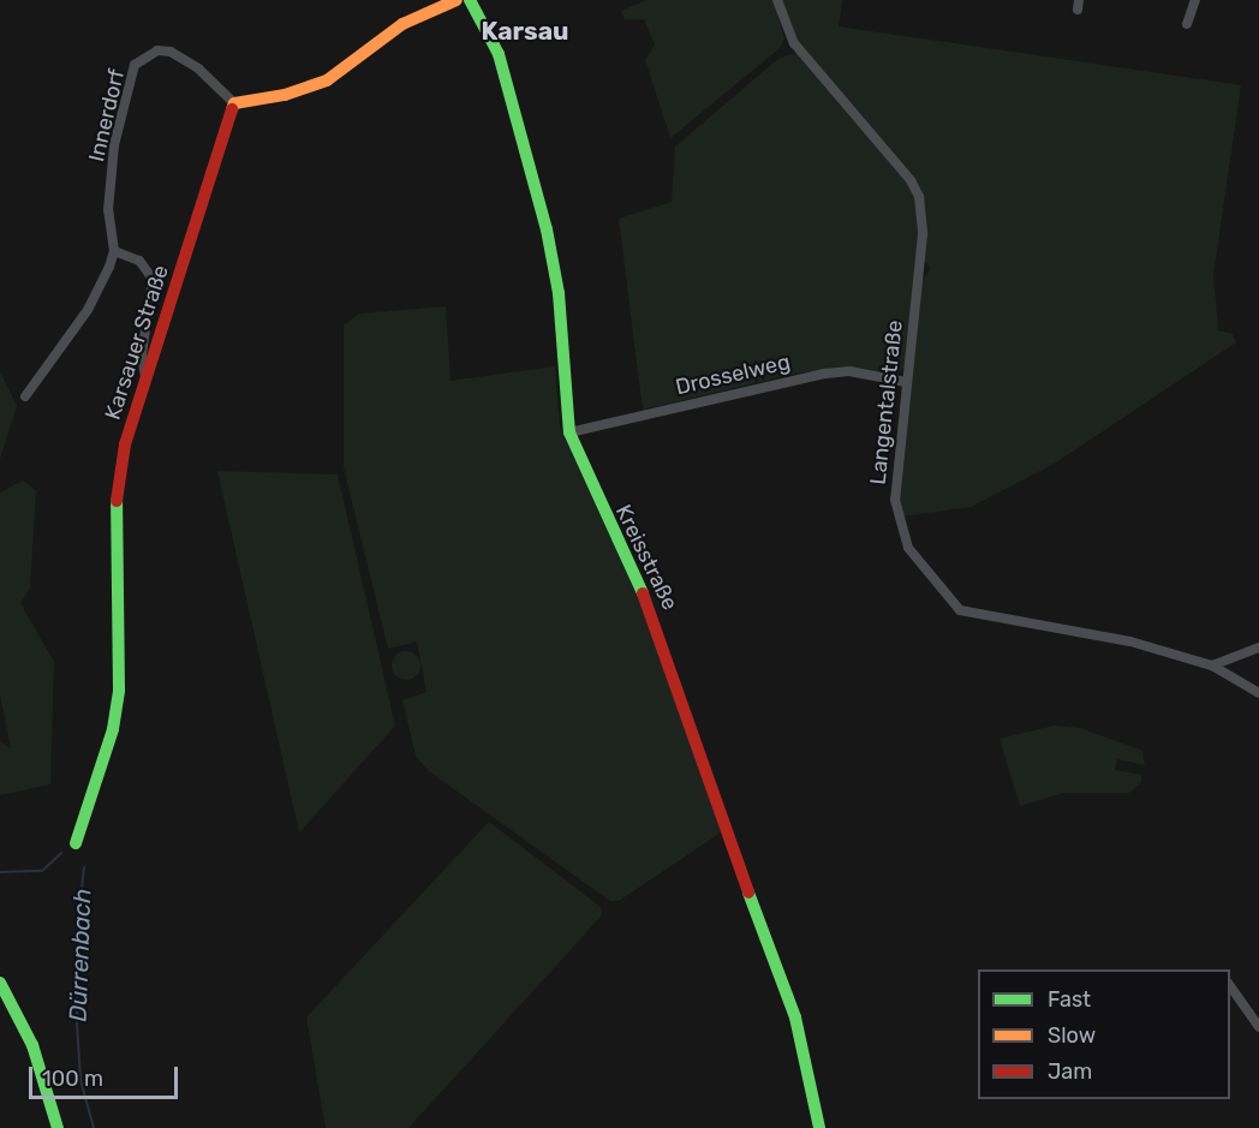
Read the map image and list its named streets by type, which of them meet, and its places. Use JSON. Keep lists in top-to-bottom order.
{
  "streets": {
    "street": [
      "Innerdorf",
      "Karsauer Straße",
      "Drosselweg",
      "Langentalstraße",
      "Kreisstraße"
    ]
  },
  "crossings": [
    ["Innerdorf", "Karsauer Straße"],
    ["Drosselweg", "Langentalstraße"],
    ["Drosselweg", "Kreisstraße"]
  ],
  "districts": ["Karsau"],
  "water": ["Dürrenbach"],
  "legend": ["Fast", "Slow", "Jam"],
  "scale_bar": "100 m"
}
